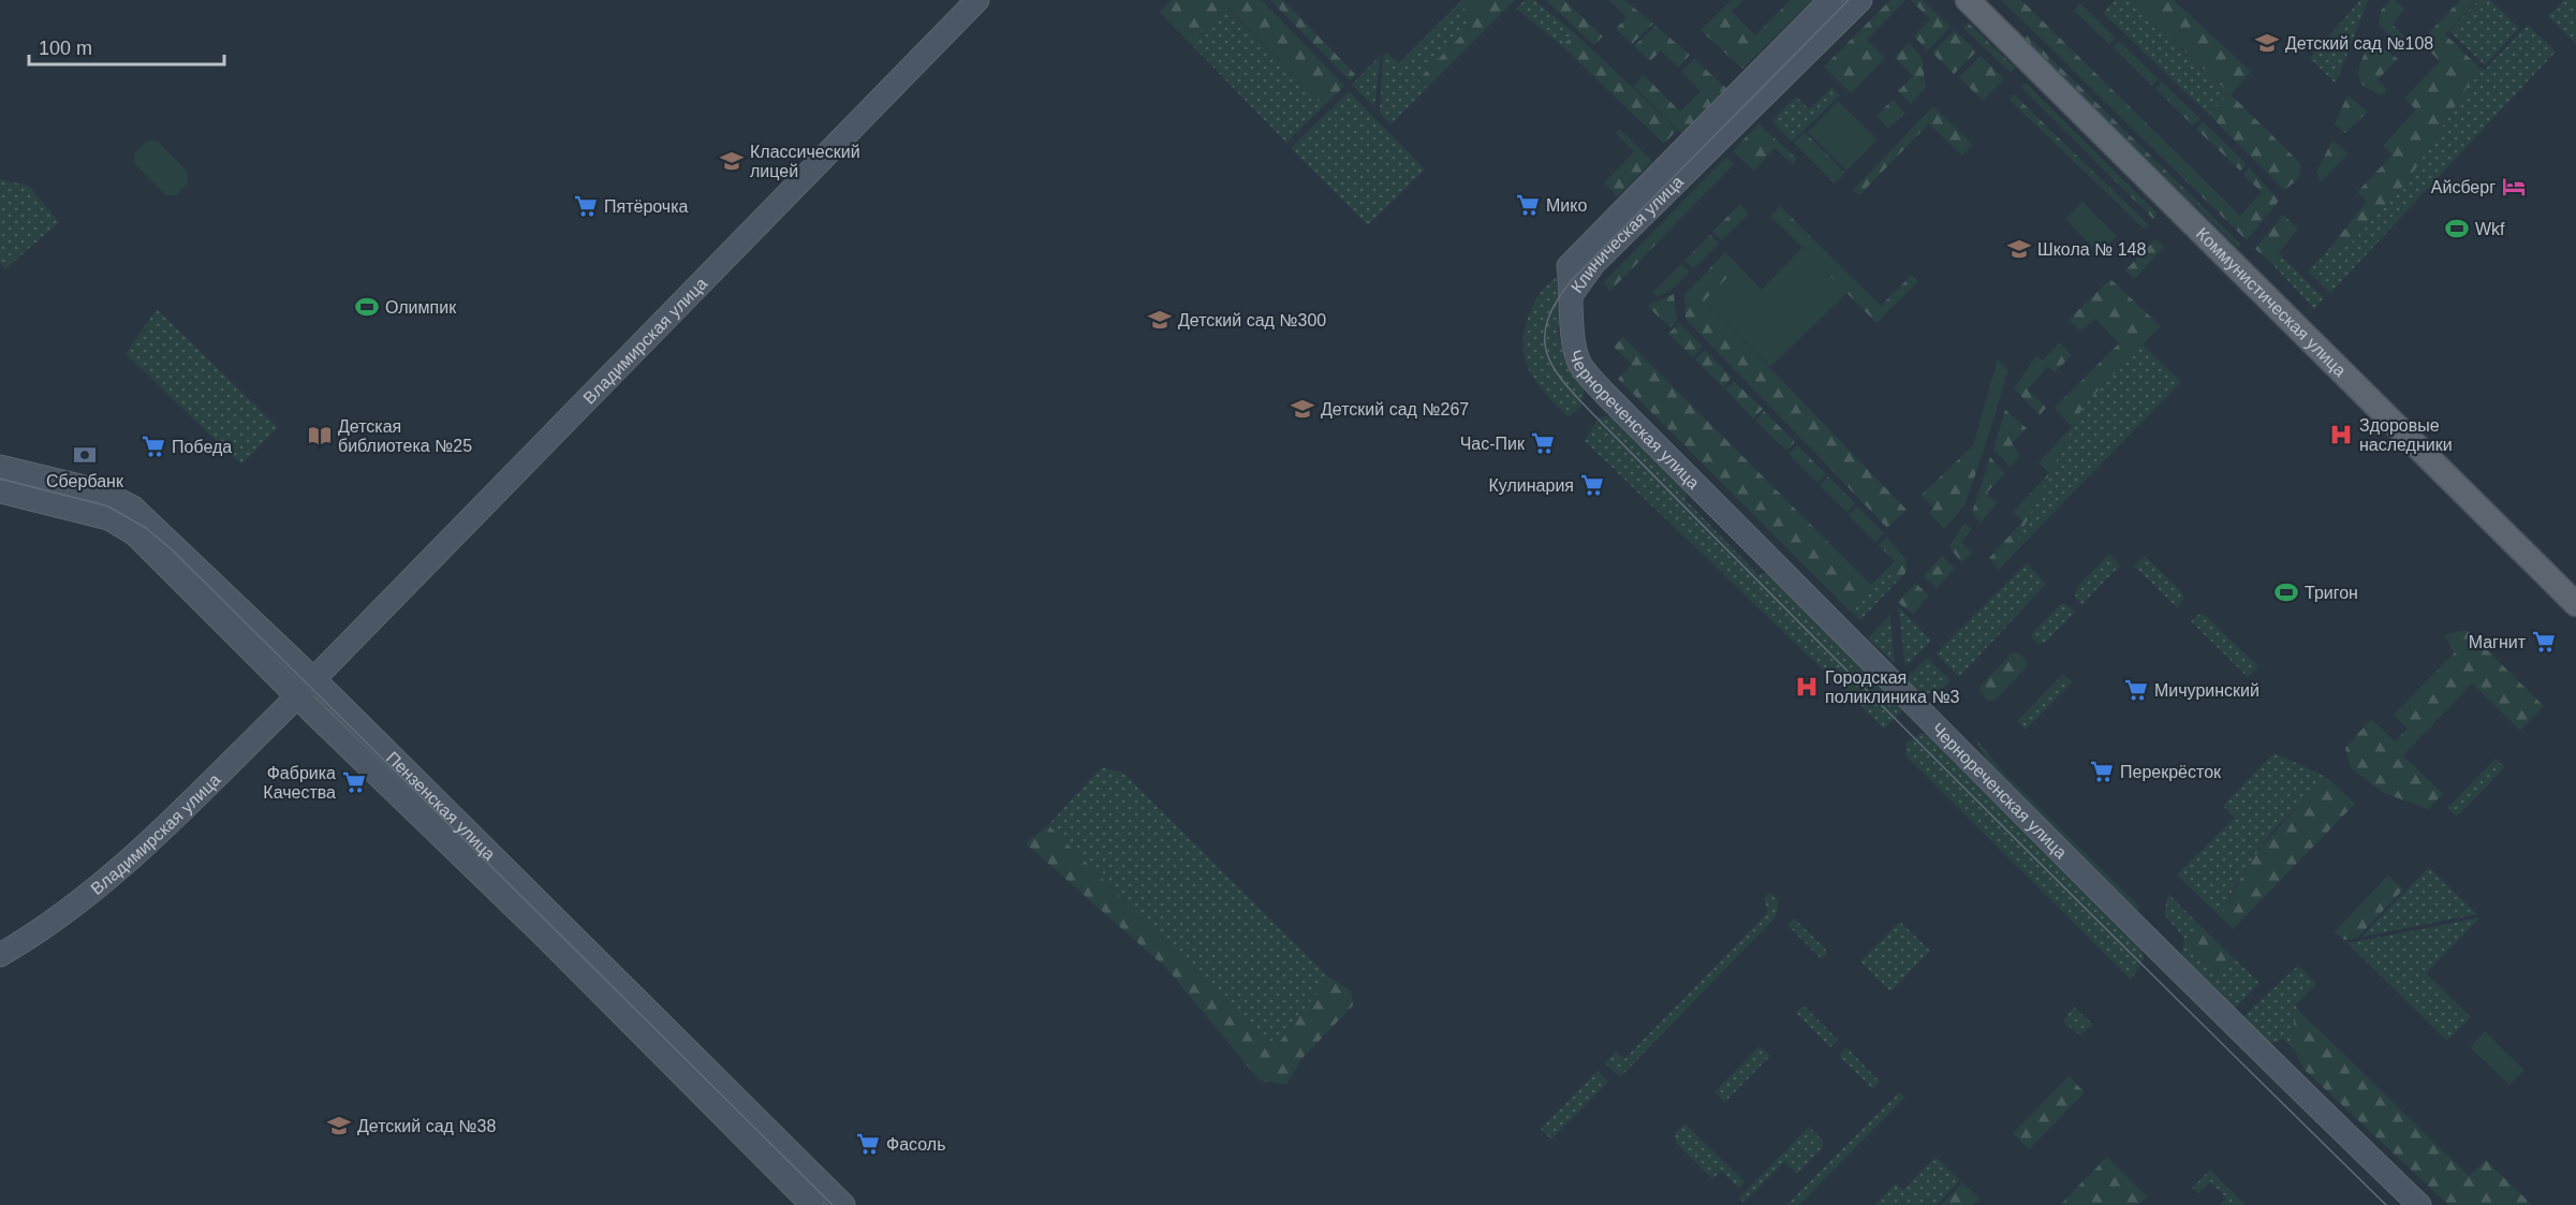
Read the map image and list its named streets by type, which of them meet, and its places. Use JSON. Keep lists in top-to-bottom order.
{
  "streets": {
    "main road": ["Коммунистическая улица"],
    "street": [
      "Клиническая улица",
      "Владимирская улица",
      "Чернореченская улица",
      "Пензенская улица"
    ]
  },
  "crossings": [
    ["Клиническая улица", "Чернореченская улица"],
    ["Владимирская улица", "Пензенская улица"]
  ],
  "places": {
    "school or university": [
      "Детский сад №108",
      "Классический лицей",
      "Школа № 148",
      "Детский сад №300",
      "Детский сад №267",
      "Детский сад №38"
    ],
    "hotel": ["Айсберг"],
    "supermarket": [
      "Мико",
      "Пятёрочка",
      "Час-Пик",
      "Победа",
      "Кулинария",
      "Магнит",
      "Мичуринский",
      "Перекрёсток",
      "Фабрика Качества",
      "Фасоль"
    ],
    "sports": ["Wkf", "Олимпик", "Тригон"],
    "hospital": ["Здоровые наследники", "Городская поликлиника №3"],
    "library": ["Детская библиотека №25"],
    "bank": ["Сбербанк"]
  },
  "scale_bar": "100 m"
}
